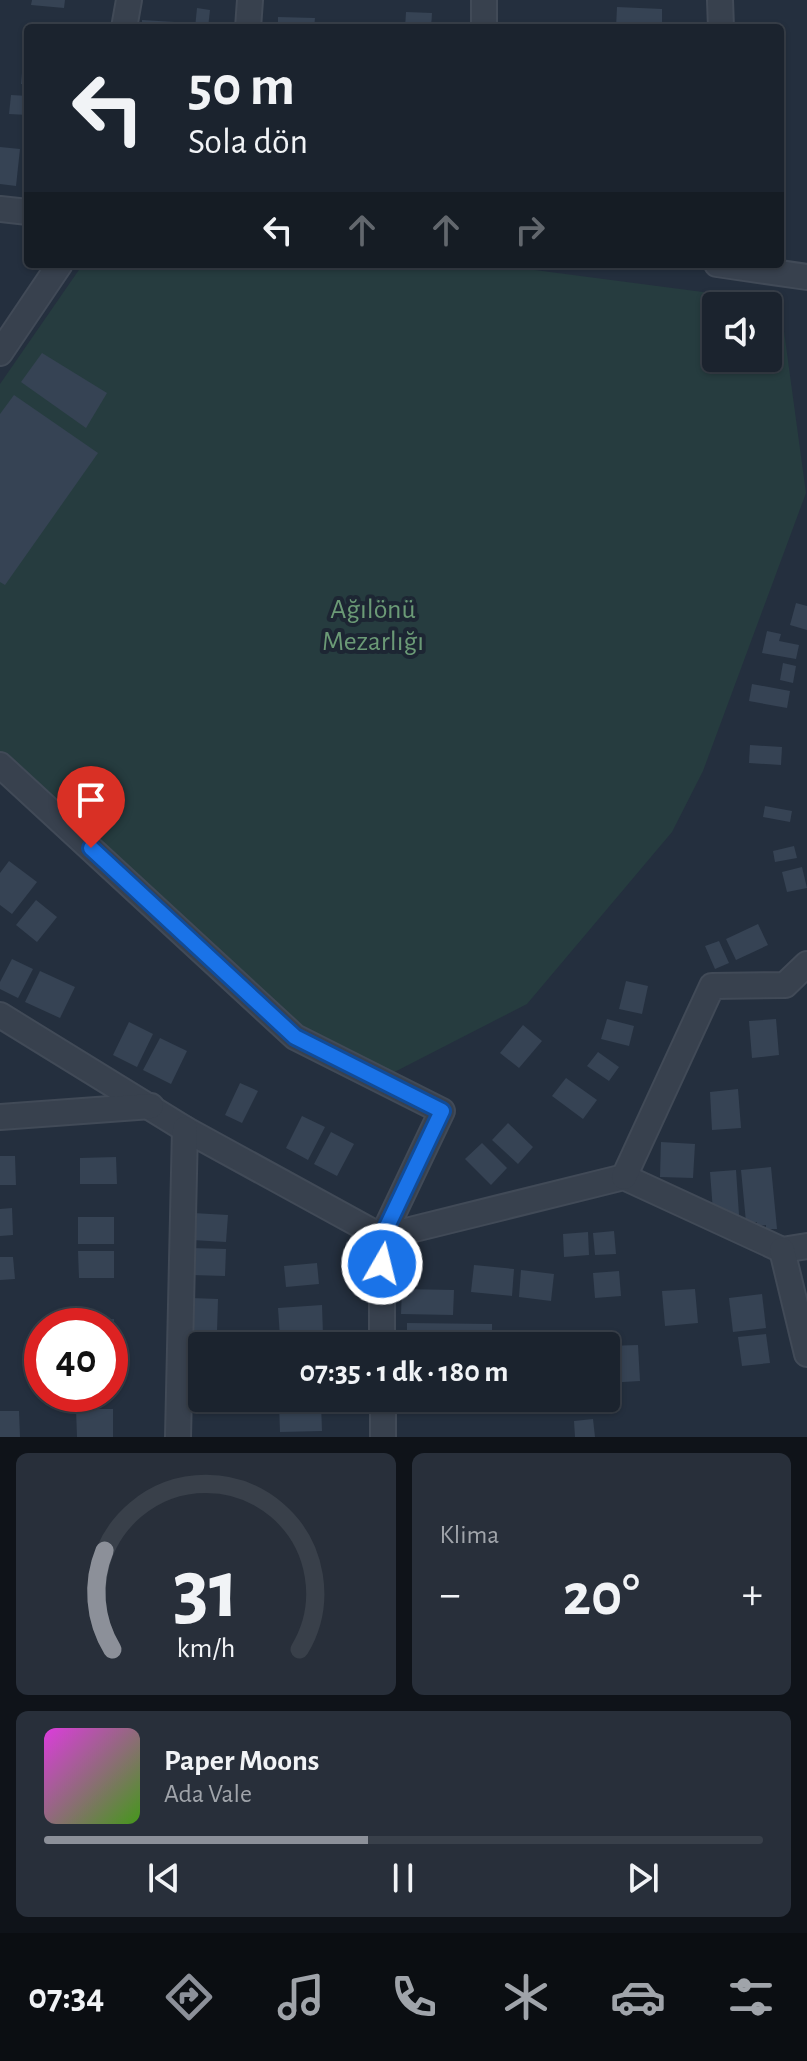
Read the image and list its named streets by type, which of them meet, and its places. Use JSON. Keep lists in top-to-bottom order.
{
  "parks": ["Ağılönü Mezarlığı"],
  "page": {
    "turn": ["50 m", "Sola dön"],
    "limit": "40",
    "trip": "07:35 · 1 dk · 180 m",
    "tile": "Klima",
    "heat": ["−", "20°", "+"],
    "song": ["Paper Moons", "Ada Vale"],
    "tabs": "07:34",
    "gauge": ["31", "km/h"]
  }
}
